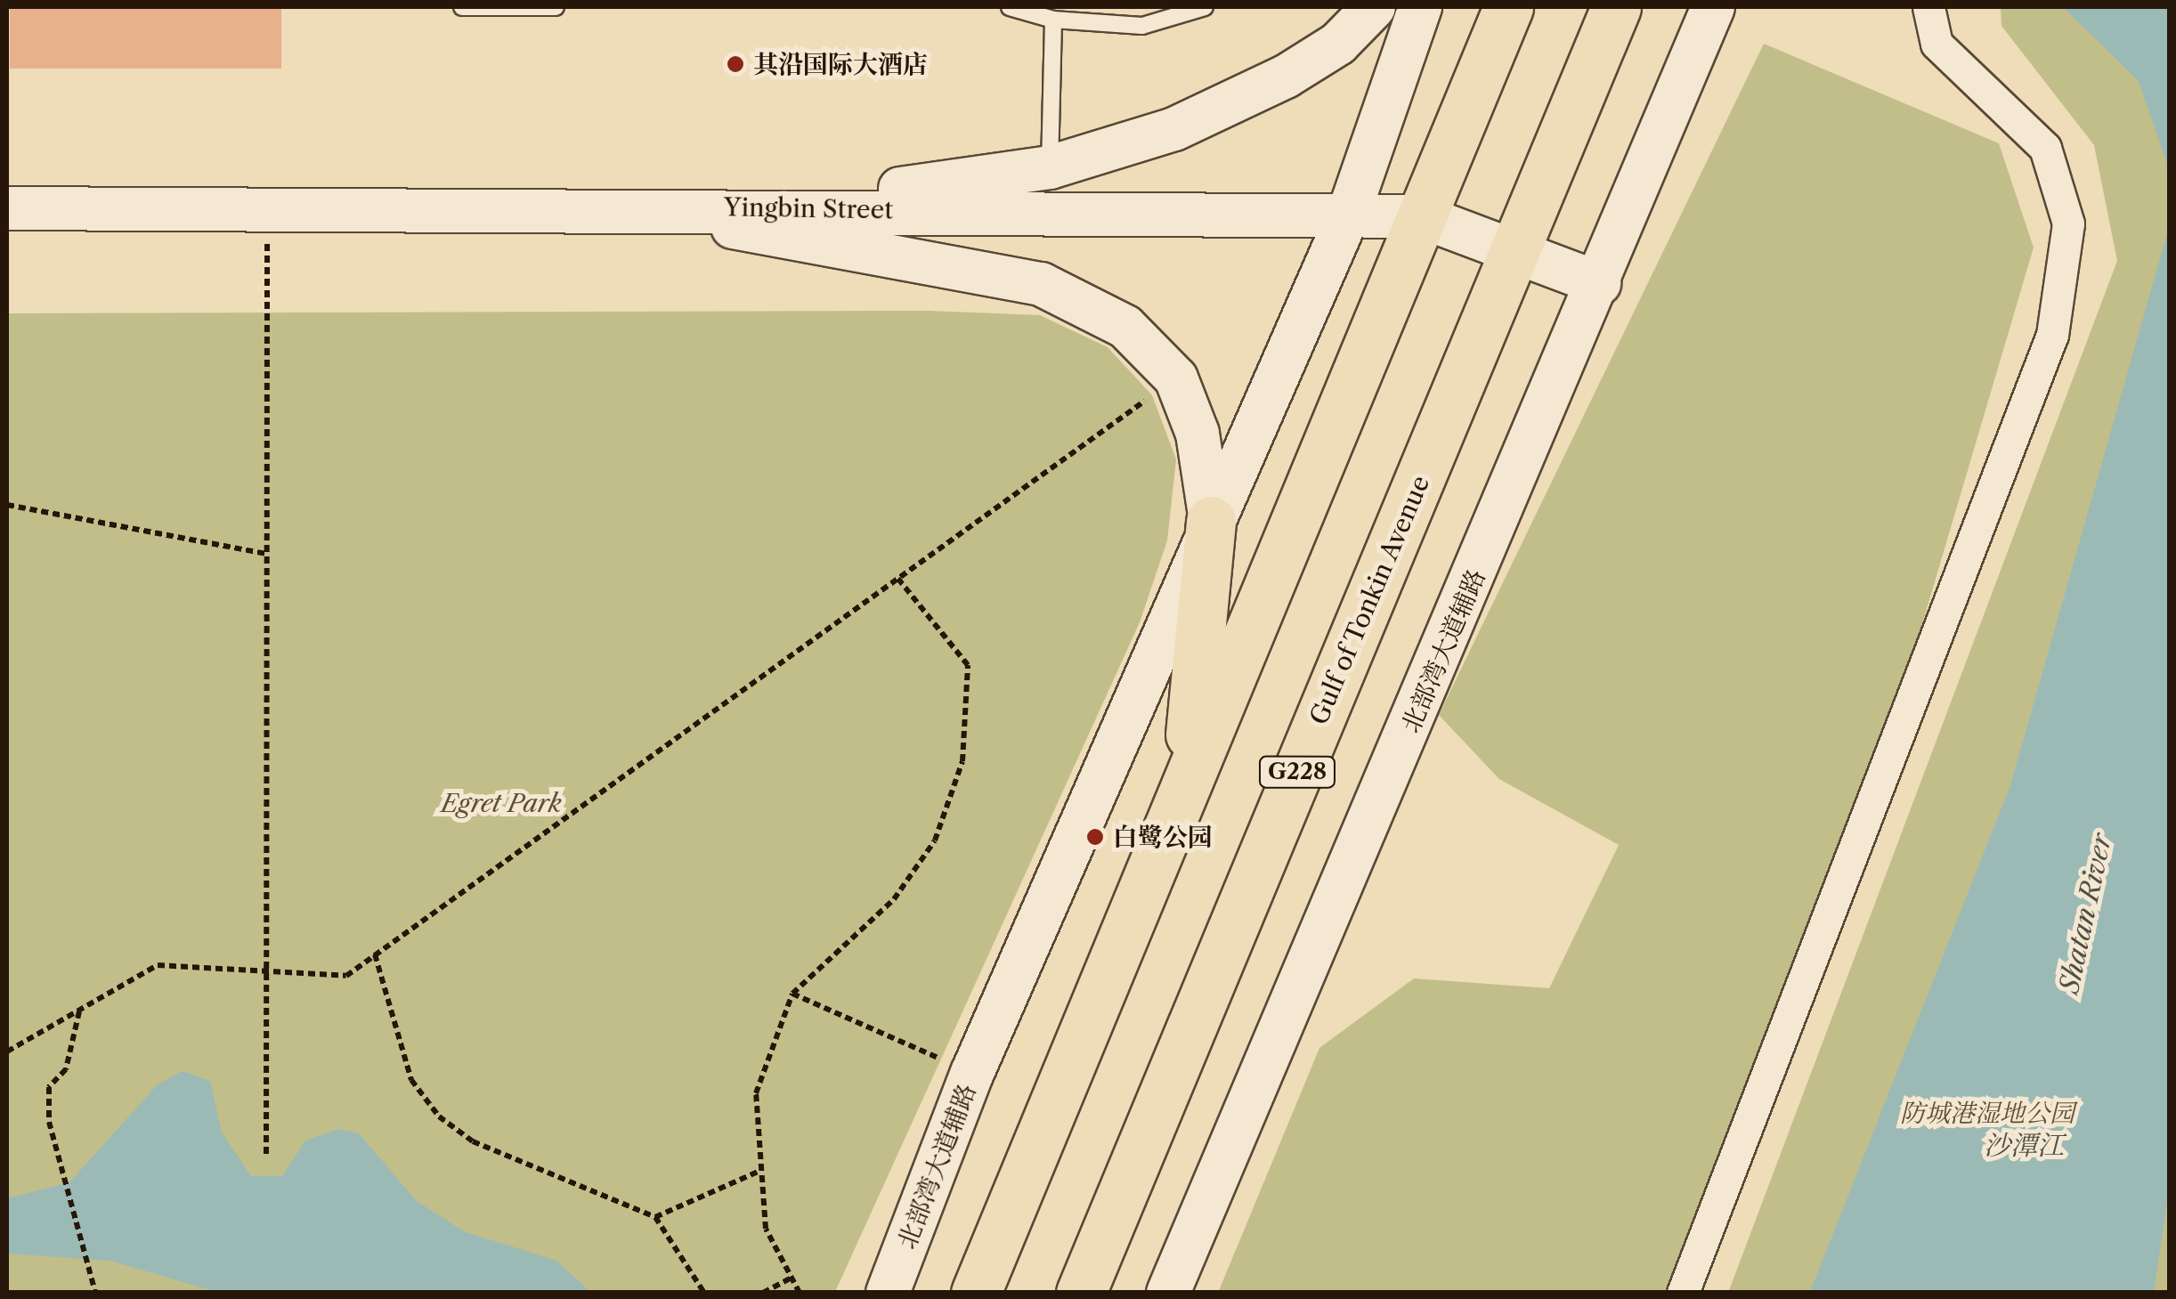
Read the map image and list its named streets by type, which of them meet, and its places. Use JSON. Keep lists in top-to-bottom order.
{
  "streets": {
    "highway": ["Gulf of Tonkin Avenue", "G228"],
    "main road": ["Yingbin Street", "北部湾大道辅路"]
  },
  "crossings": [
    ["Yingbin Street", "Gulf of Tonkin Avenue"],
    ["Yingbin Street", "北部湾大道辅路"]
  ],
  "water": ["Shatan River", "沙潭江"],
  "parks": ["Egret Park", "防城港湿地公园"],
  "places": ["其沿国际大酒店", "白鹭公园"]
}
